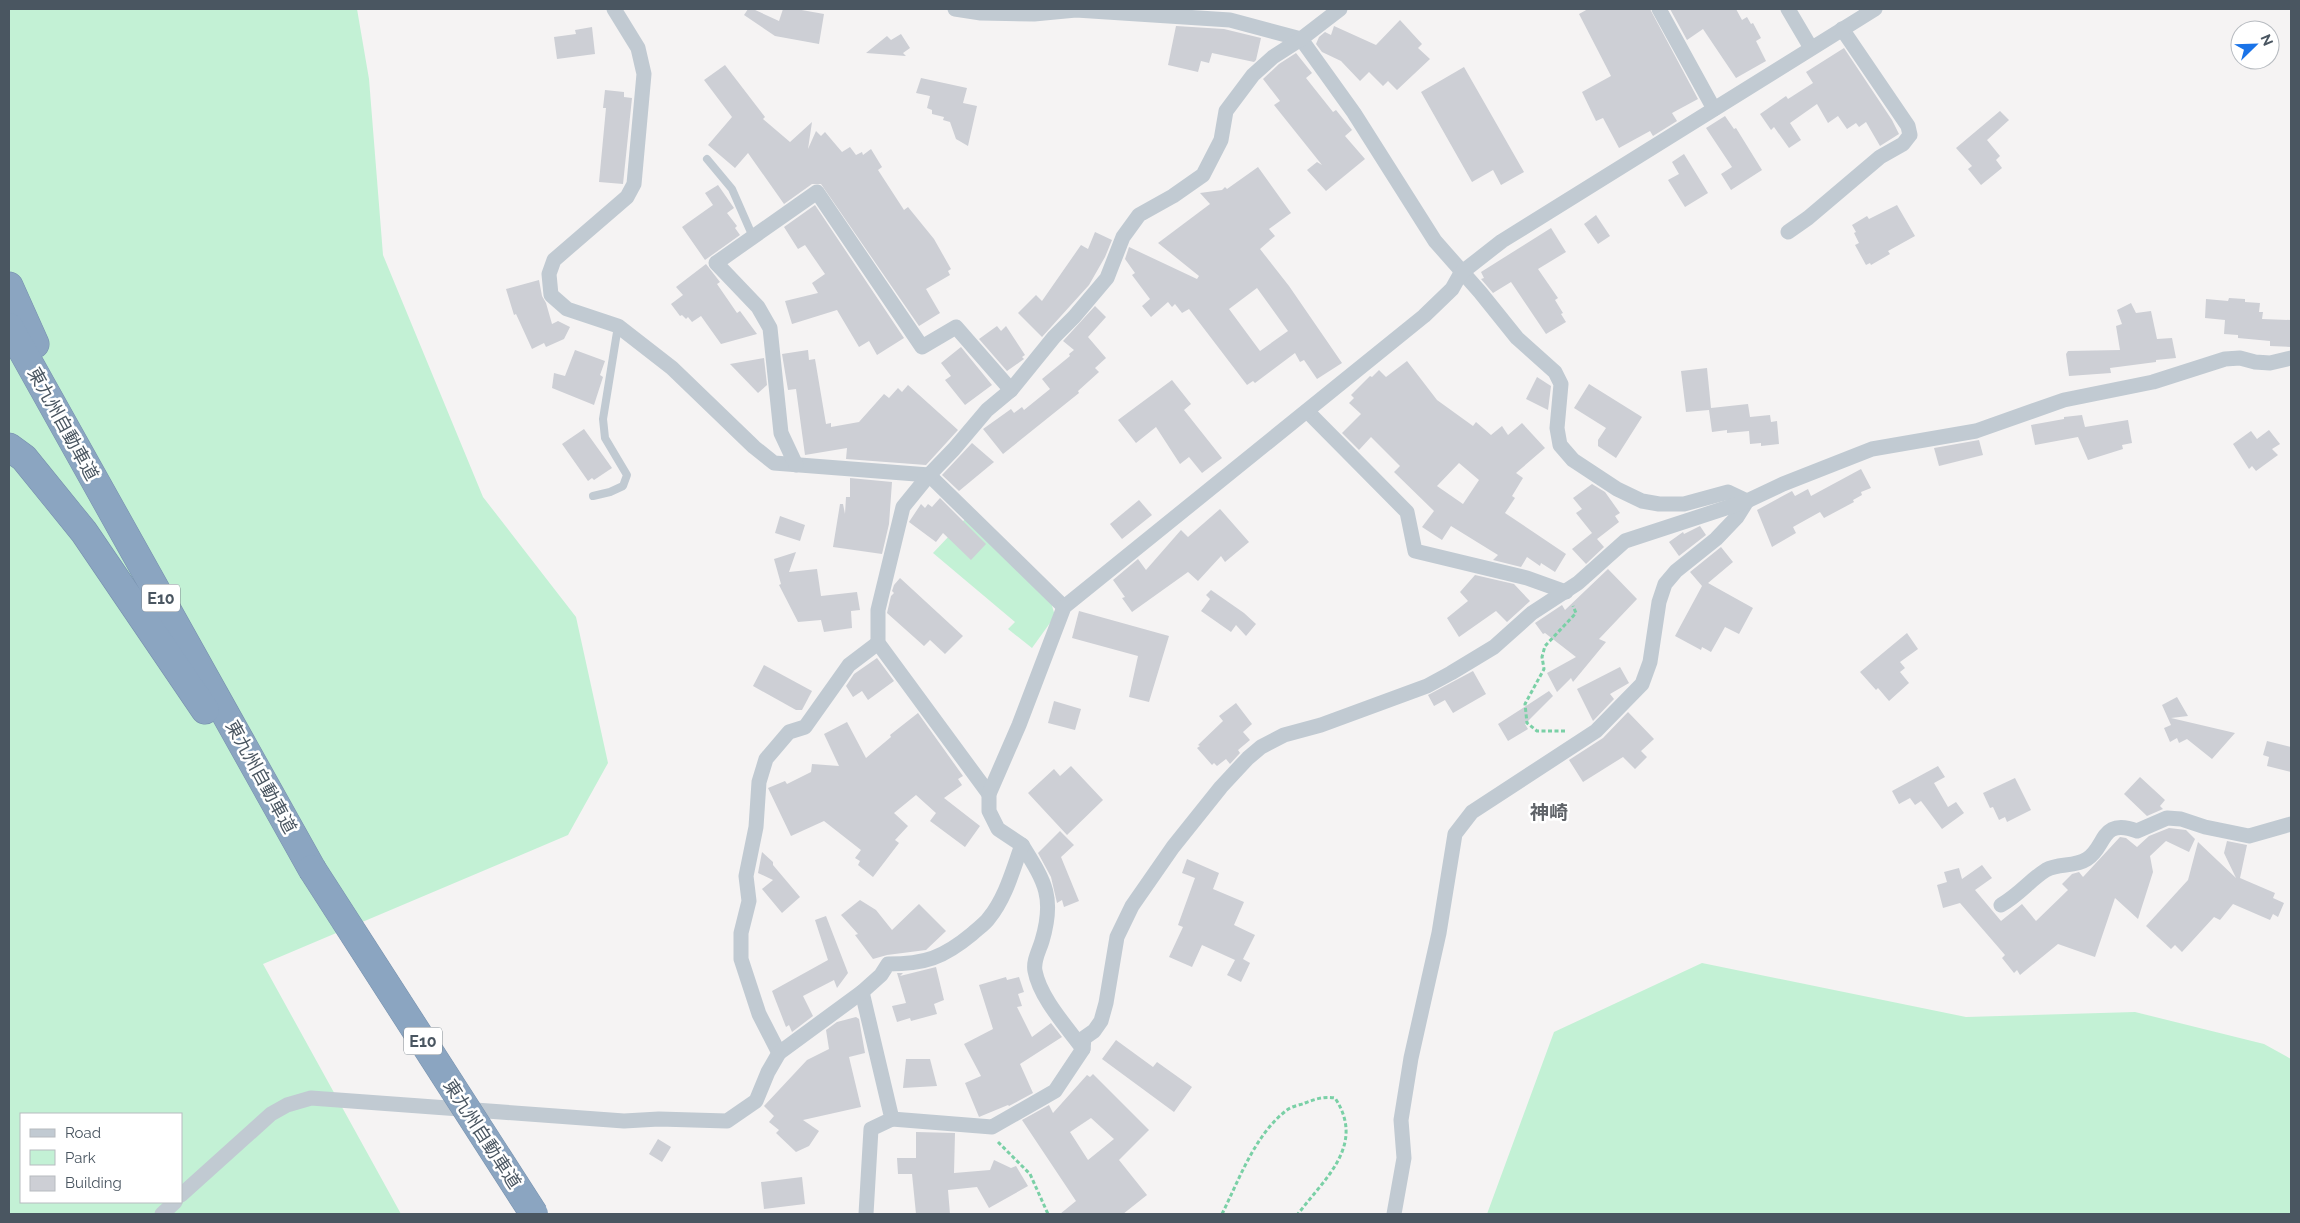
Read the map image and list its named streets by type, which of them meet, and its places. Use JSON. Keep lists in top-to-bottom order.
{
  "streets": {
    "highway": ["東九州自動車道", "E10"]
  },
  "districts": ["神崎"],
  "legend": ["Road", "Park", "Building"],
  "north": "top right"
}
